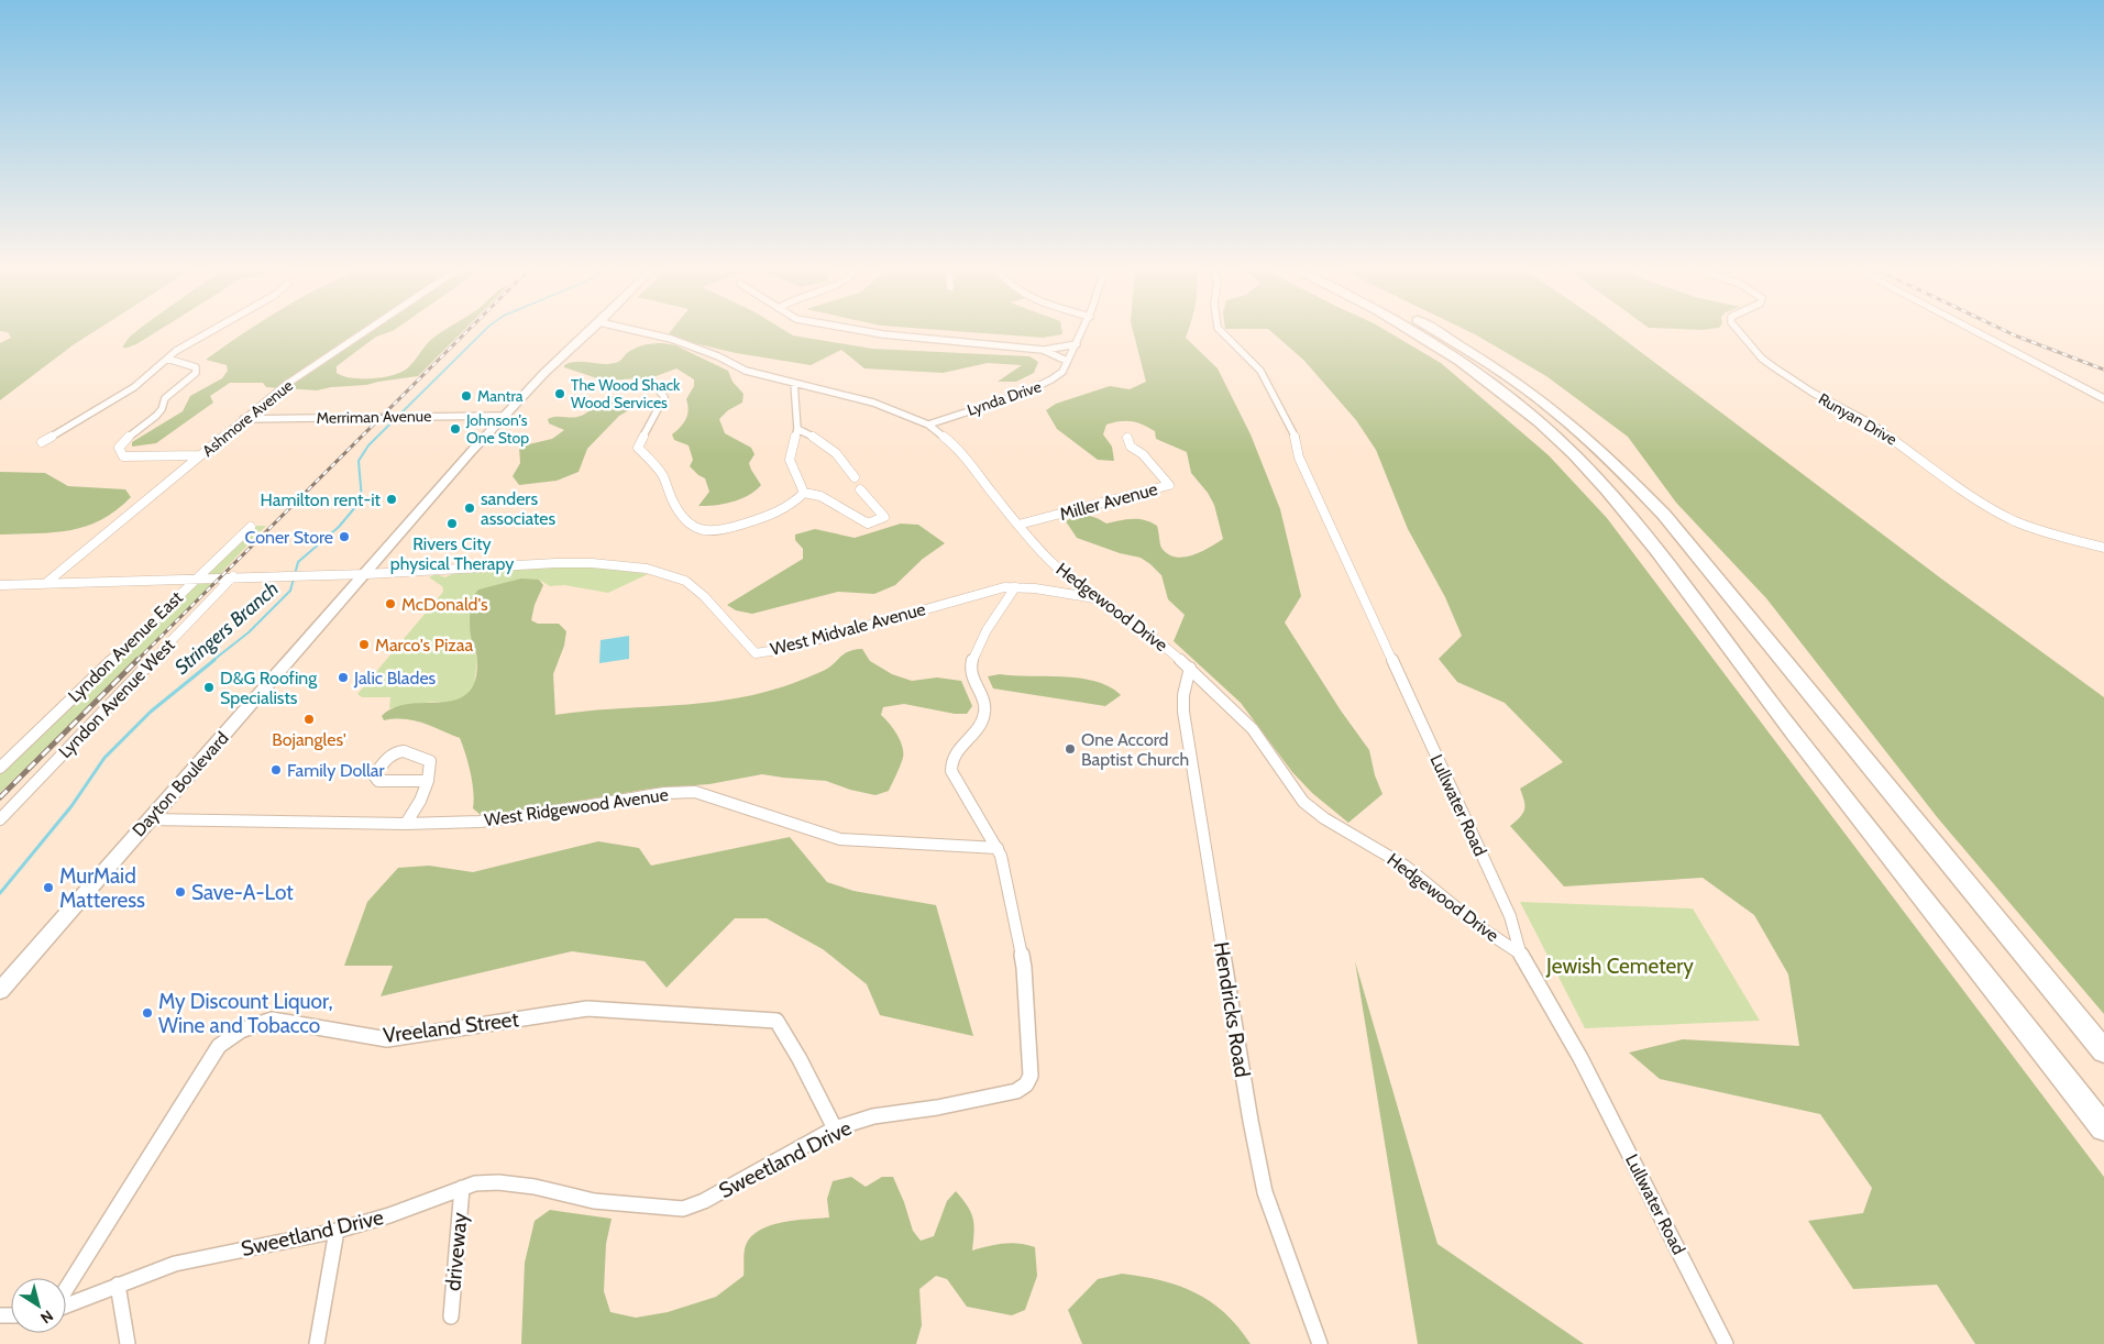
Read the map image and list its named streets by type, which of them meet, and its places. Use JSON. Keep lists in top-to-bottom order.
{
  "streets": {
    "main road": ["Dayton Boulevard"],
    "street": [
      "Lynda Drive",
      "Merriman Avenue",
      "Ashmore Avenue",
      "Runyan Drive",
      "Miller Avenue",
      "Hedgewood Drive",
      "West Midvale Avenue",
      "Lyndon Avenue East",
      "Lyndon Avenue West",
      "Lullwater Road",
      "West Ridgewood Avenue",
      "Hendricks Road",
      "Vreeland Street",
      "Sweetland Drive",
      "driveway"
    ]
  },
  "crossings": [
    ["Lynda Drive", "Hedgewood Drive"],
    ["Merriman Avenue", "Ashmore Avenue"],
    ["Merriman Avenue", "Dayton Boulevard"],
    ["Miller Avenue", "Hedgewood Drive"],
    ["Hedgewood Drive", "West Midvale Avenue"],
    ["Hedgewood Drive", "Lullwater Road"],
    ["Hedgewood Drive", "Hendricks Road"],
    ["West Midvale Avenue", "Dayton Boulevard"],
    ["West Midvale Avenue", "Sweetland Drive"],
    ["Dayton Boulevard", "West Ridgewood Avenue"],
    ["West Ridgewood Avenue", "Sweetland Drive"],
    ["Vreeland Street", "Sweetland Drive"],
    ["Sweetland Drive", "driveway"]
  ],
  "water": ["Stringers Branch"],
  "parks": ["Jewish Cemetery"],
  "places": [
    "The Wood Shack Wood Services",
    "Mantra",
    "Johnson's One Stop",
    "Hamilton rent-it",
    "sanders associates",
    "Rivers City physical Therapy",
    "Coner Store",
    "McDonald's",
    "Marco's Pizaa",
    "Jalic Blades",
    "D&G Roofing Specialists",
    "Bojangles'",
    "One Accord Baptist Church",
    "Family Dollar",
    "MurMaid Matteress",
    "Save-A-Lot",
    "My Discount Liquor, Wine and Tobacco"
  ],
  "north": "bottom right"
}
